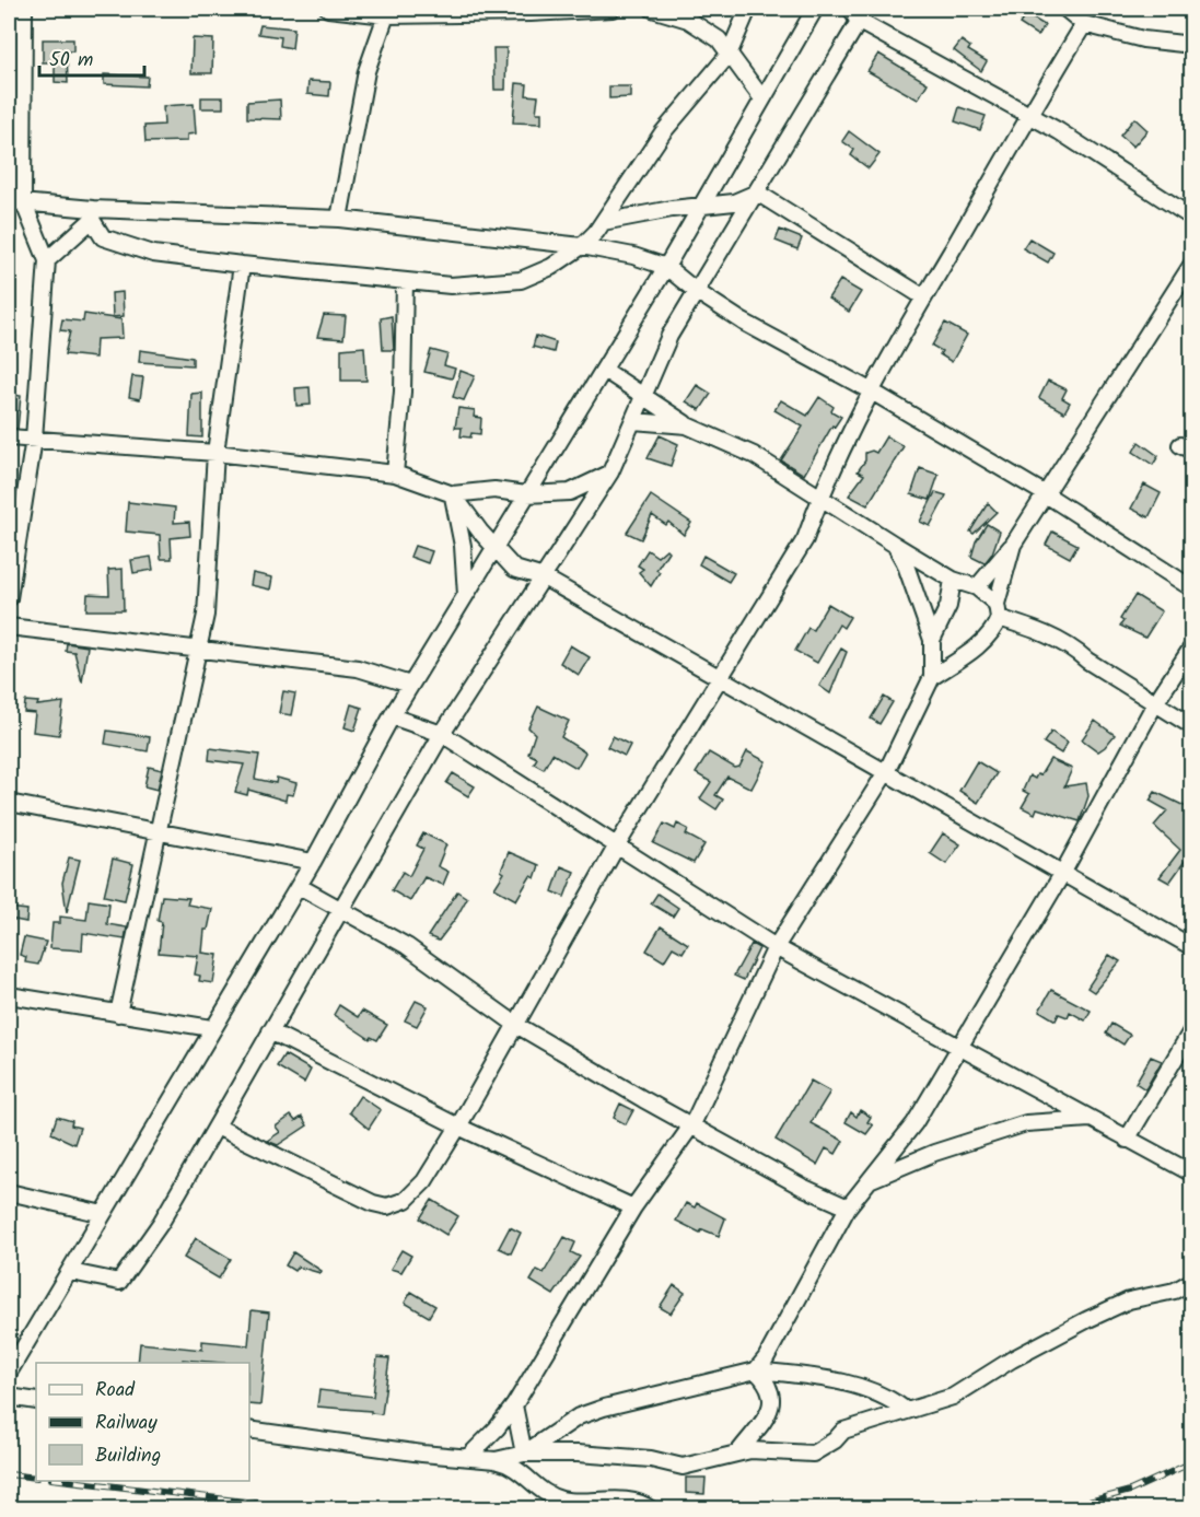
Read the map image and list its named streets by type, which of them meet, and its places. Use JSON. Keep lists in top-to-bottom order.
{
  "legend": ["Road", "Railway", "Building"],
  "scale_bar": "50 m"
}
